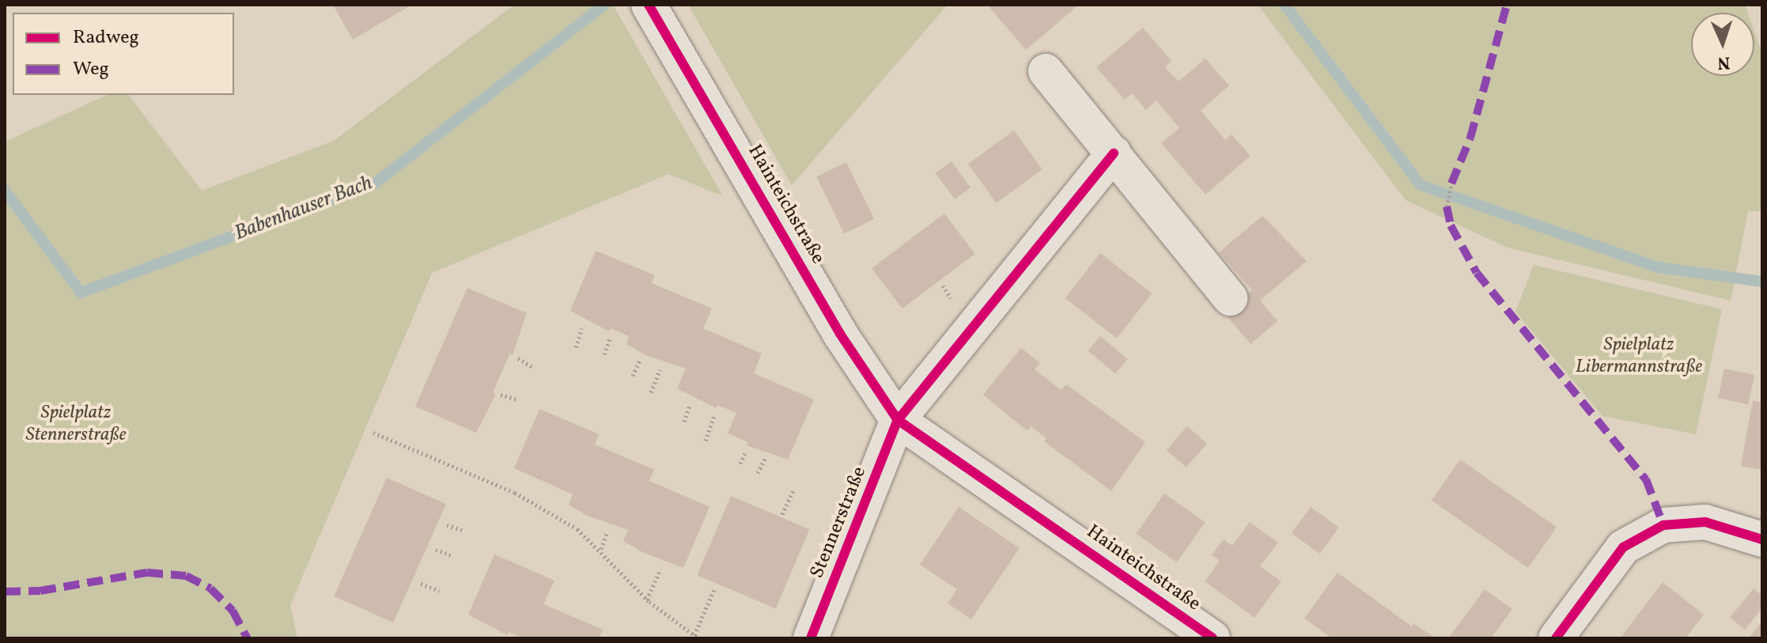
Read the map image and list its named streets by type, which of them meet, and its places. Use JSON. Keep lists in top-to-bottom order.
{
  "streets": {
    "street": ["Hainteichstraße", "Stennerstraße"]
  },
  "crossings": [
    ["Hainteichstraße", "Stennerstraße"]
  ],
  "water": ["Babenhauser Bach"],
  "parks": ["Spielplatz Libermannstraße", "Spielplatz Stennerstraße"],
  "legend": ["Radweg", "Weg"],
  "north": "bottom"
}
